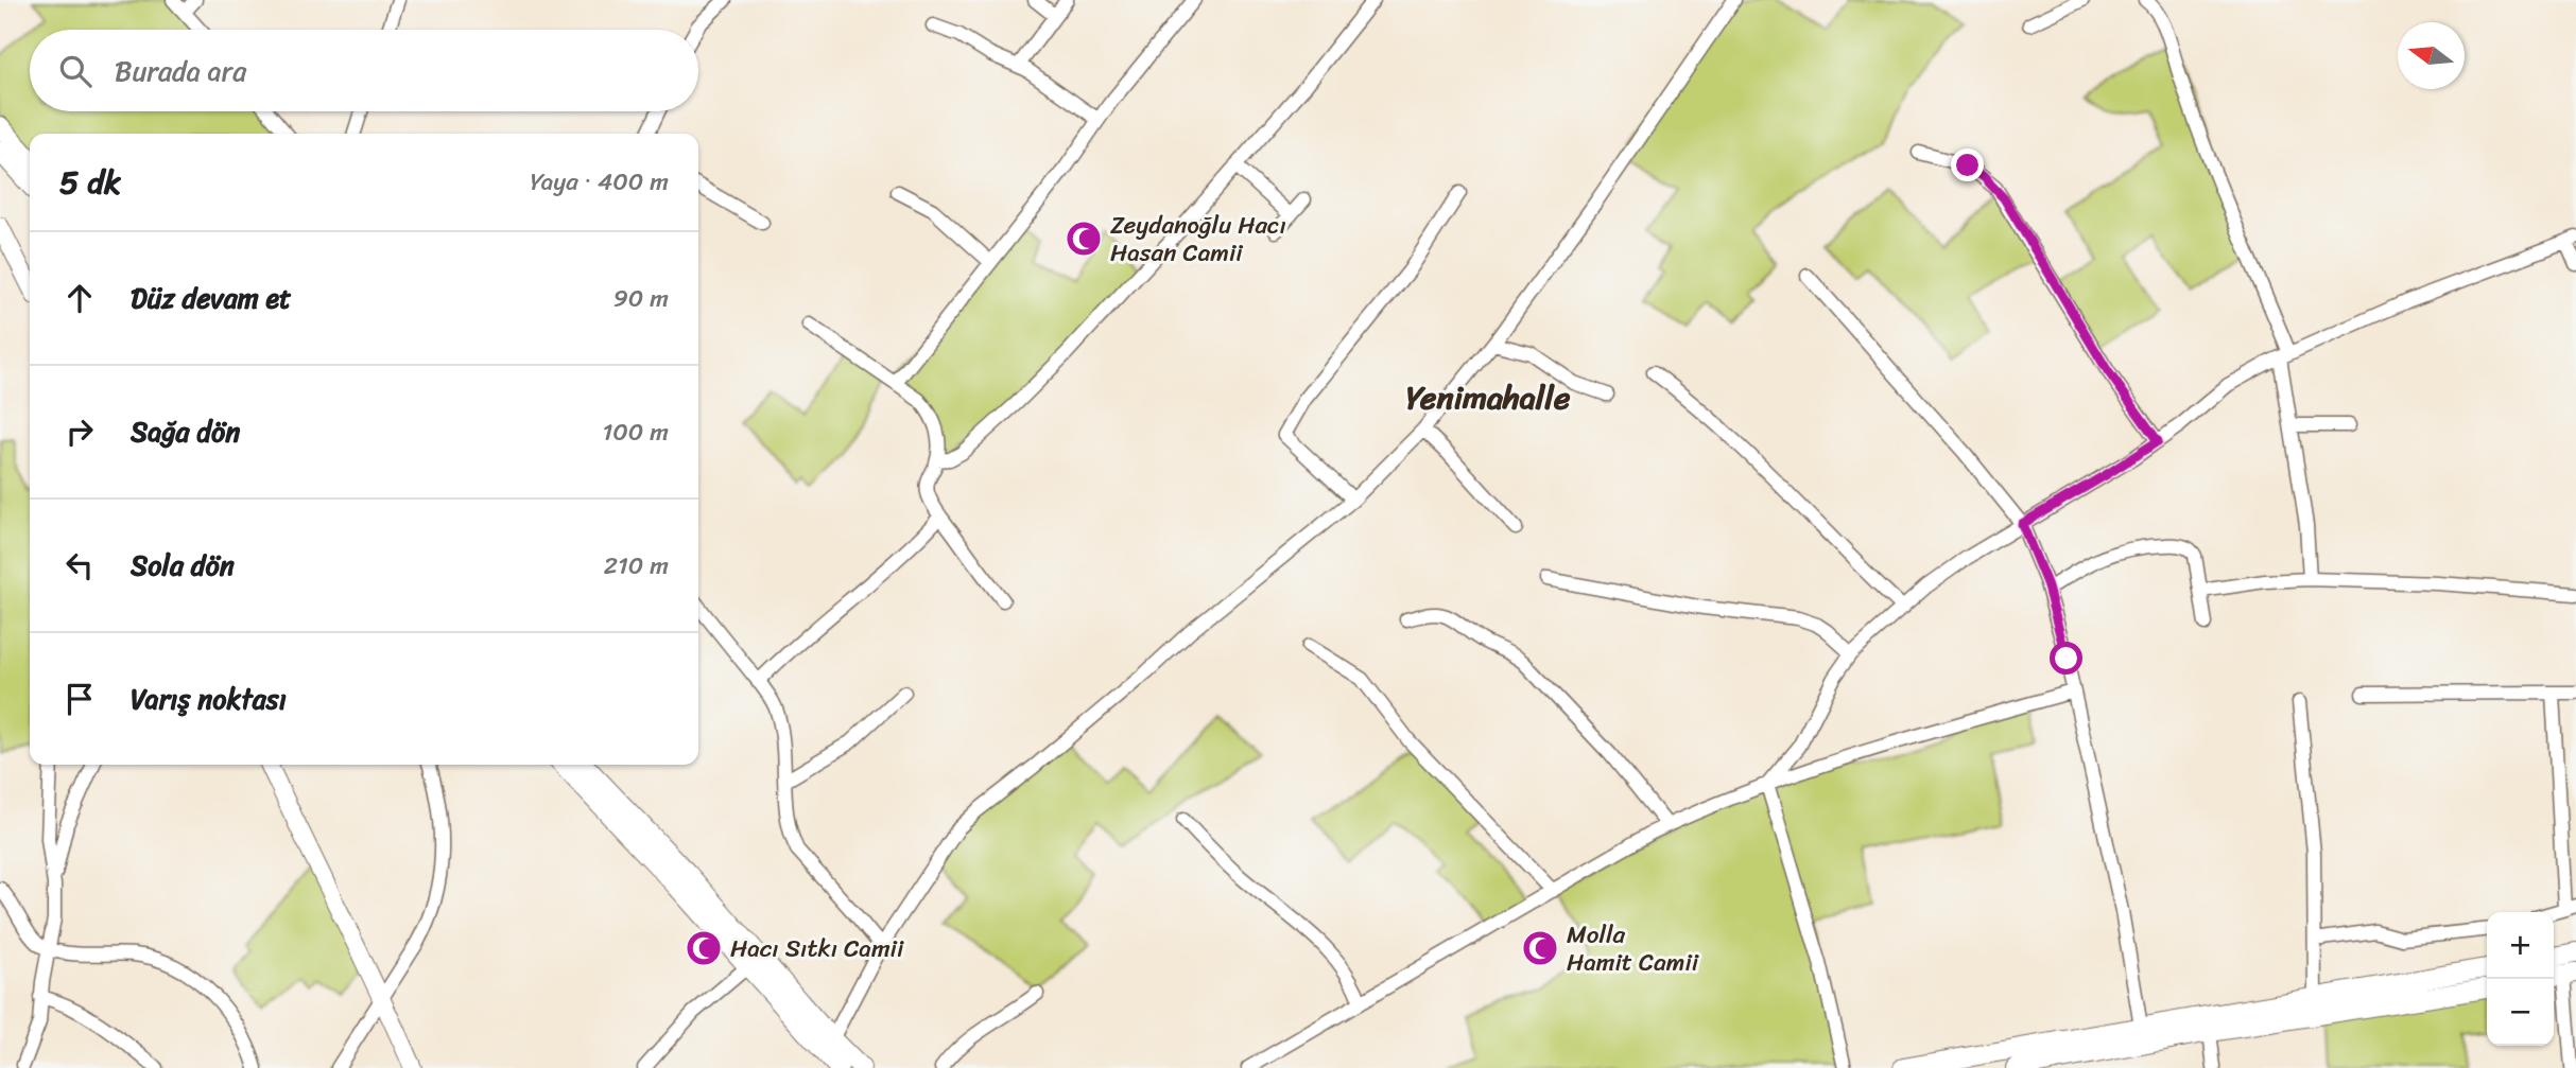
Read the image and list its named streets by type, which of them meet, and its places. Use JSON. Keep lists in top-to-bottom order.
{
  "districts": ["Yenimahalle"],
  "places": {
    "mosque": ["Zeydanoğlu Hacı Hasan Camii", "Hacı Sıtkı Camii", "Molla Hamit Camii"]
  },
  "north": "left",
  "page": {
    "search": "Burada ara",
    "heading": ["5 dk", "Yaya · 400 m"],
    "list": [
      ["Düz devam et", "90 m"],
      ["Sağa dön", "100 m"],
      ["Sola dön", "210 m"],
      "Varış noktası"
    ],
    "map_buttons": ["+", "−"]
  }
}
